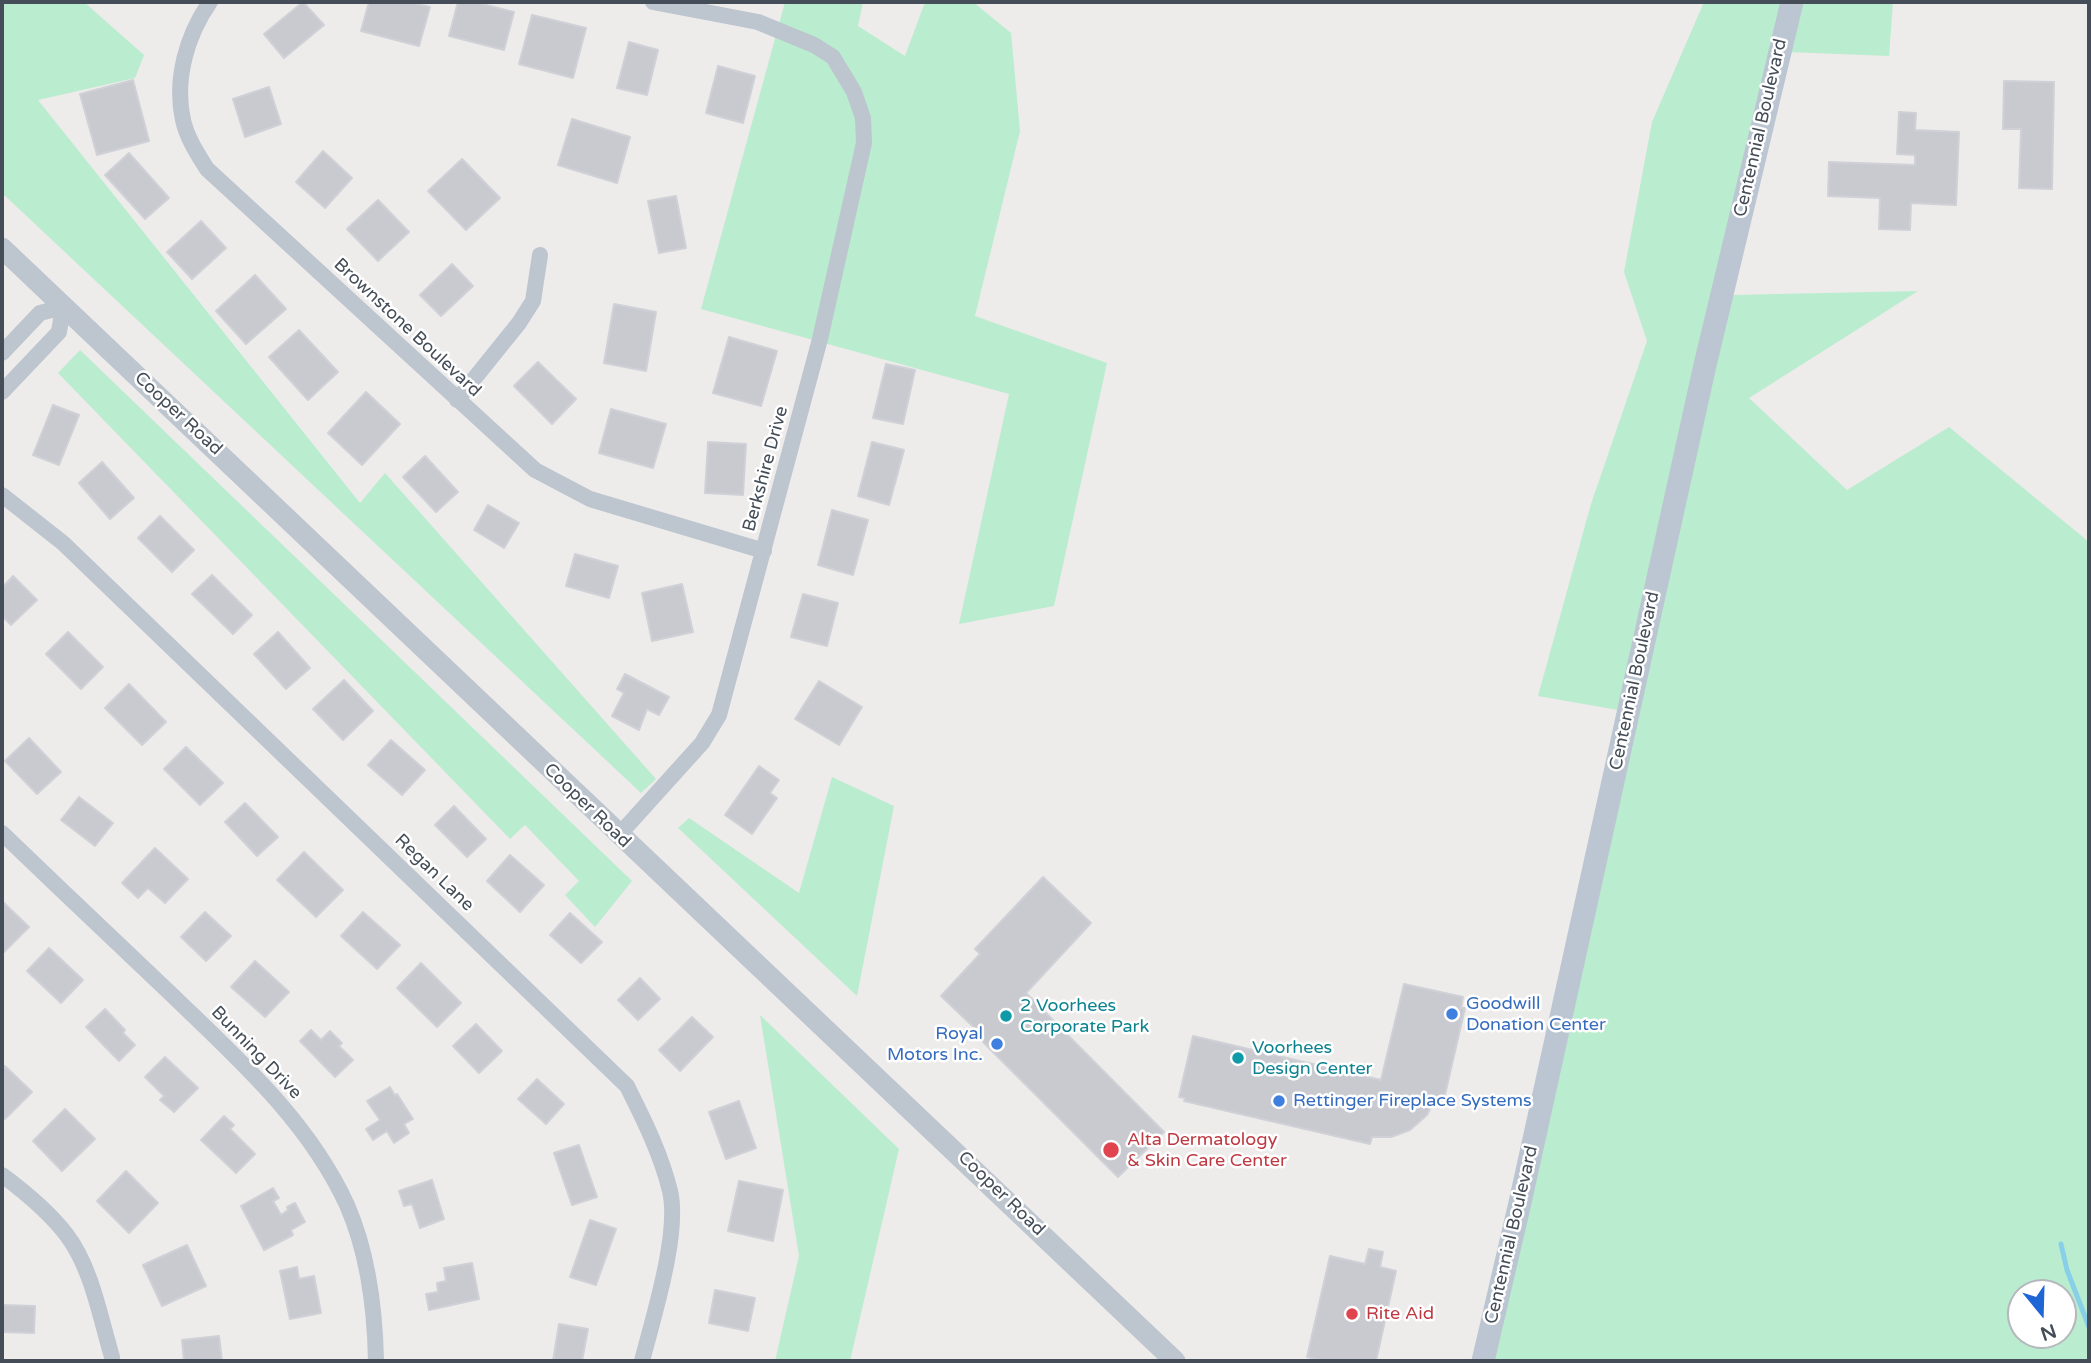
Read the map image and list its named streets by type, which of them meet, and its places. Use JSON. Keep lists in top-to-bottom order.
{
  "streets": {
    "main road": ["Centennial Boulevard"],
    "street": [
      "Brownstone Boulevard",
      "Cooper Road",
      "Berkshire Drive",
      "Regan Lane",
      "Bunning Drive"
    ]
  },
  "crossings": [
    ["Brownstone Boulevard", "Berkshire Drive"],
    ["Cooper Road", "Berkshire Drive"]
  ],
  "places": [
    "Goodwill Donation Center",
    "2 Voorhees Corporate Park",
    "Royal Motors Inc.",
    "Voorhees Design Center",
    "Rettinger Fireplace Systems",
    "Alta Dermatology & Skin Care Center",
    "Rite Aid"
  ],
  "north": "bottom"
}
